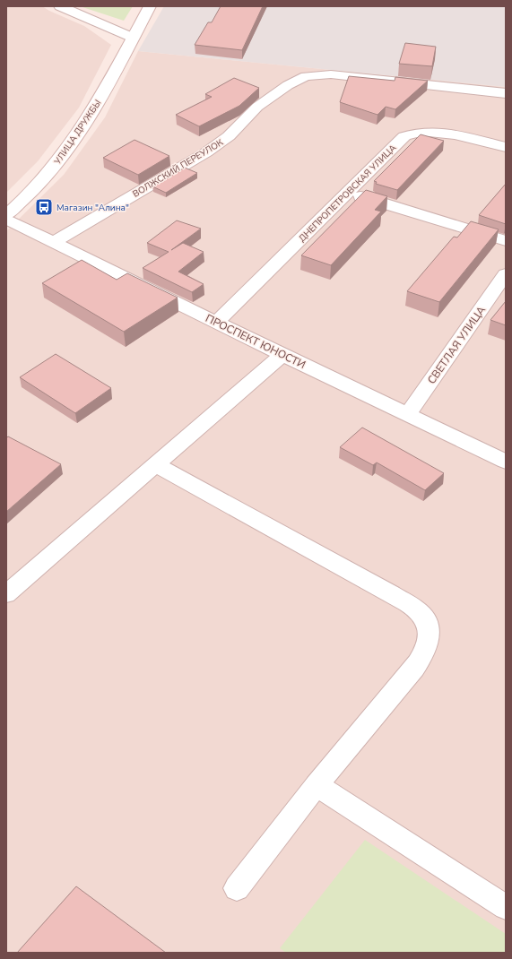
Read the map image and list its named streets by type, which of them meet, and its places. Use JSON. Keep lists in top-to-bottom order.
{
  "streets": {
    "street": [
      "УЛИЦА ДРУЖБЫ",
      "ВОЛЖСКИЙ ПЕРЕУЛОК",
      "ДНЕПРОПЕТРОВСКАЯ УЛИЦА",
      "ПРОСПЕКТ ЮНОСТИ",
      "СВЕТЛАЯ УЛИЦА"
    ]
  },
  "crossings": [
    ["ВОЛЖСКИЙ ПЕРЕУЛОК", "ПРОСПЕКТ ЮНОСТИ"],
    ["ДНЕПРОПЕТРОВСКАЯ УЛИЦА", "ПРОСПЕКТ ЮНОСТИ"],
    ["ПРОСПЕКТ ЮНОСТИ", "СВЕТЛАЯ УЛИЦА"]
  ],
  "places": {
    "bus stop": ["Магазин \"Алина\""]
  }
}
